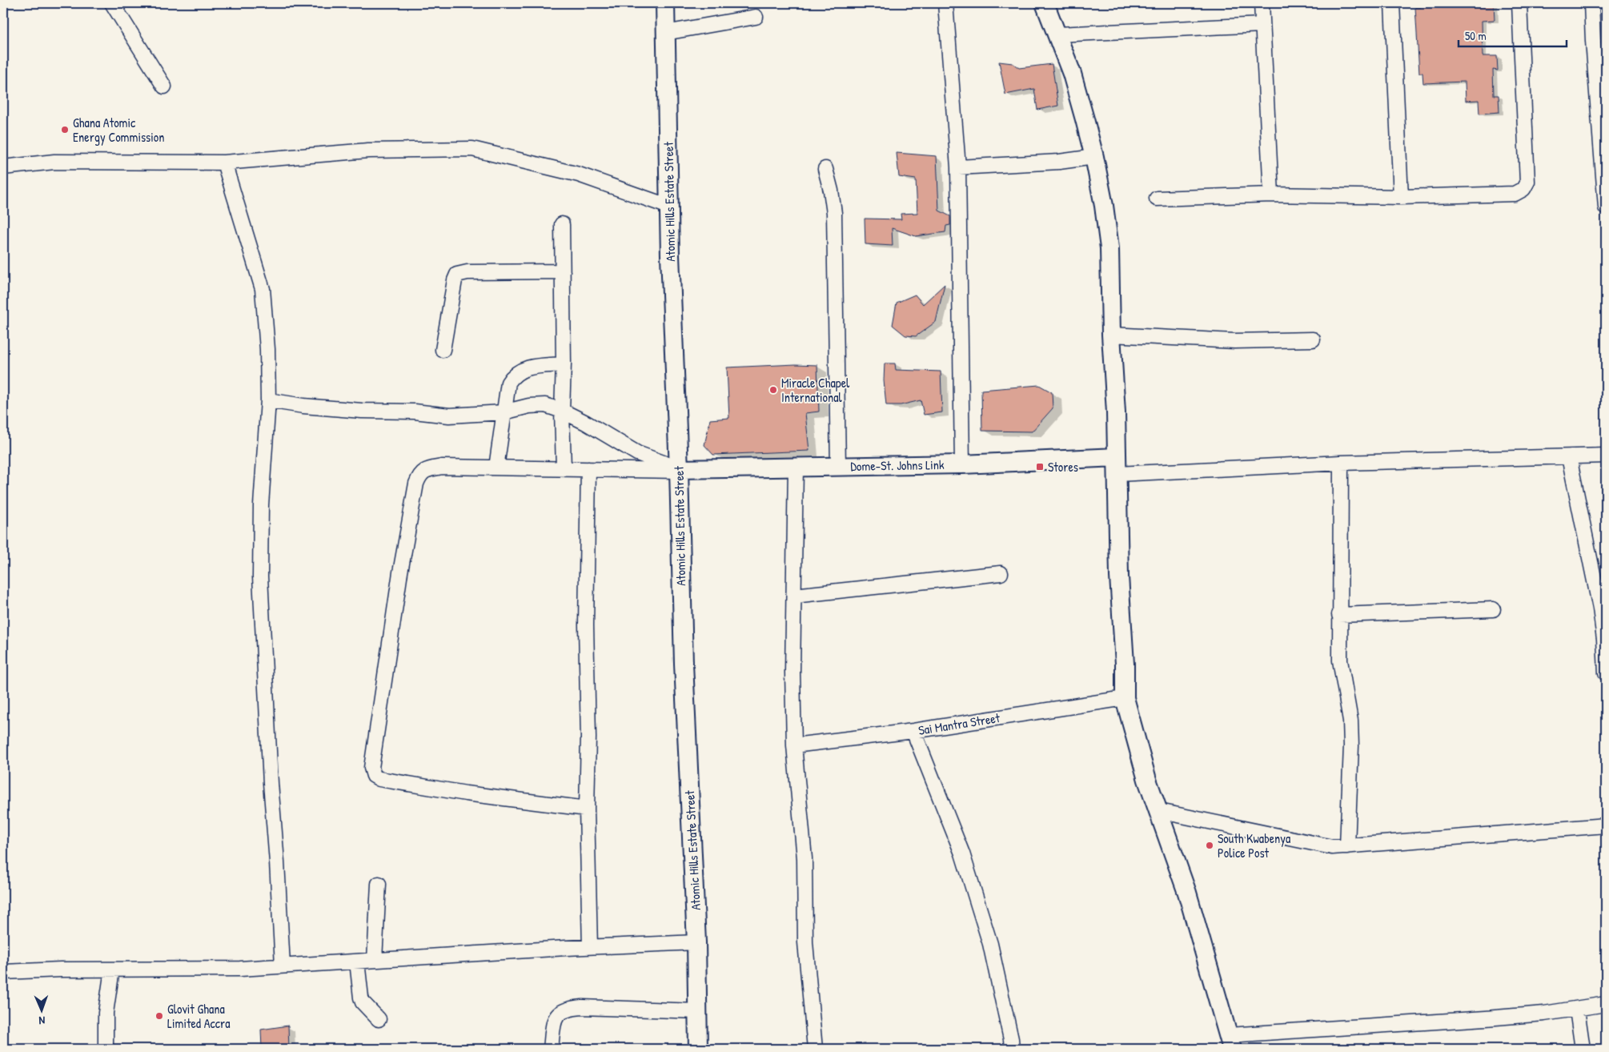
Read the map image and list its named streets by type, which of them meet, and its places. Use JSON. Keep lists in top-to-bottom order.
{
  "streets": {
    "main road": ["Atomic Hills Estate Street", "Dome-St. Johns Link"],
    "street": ["Sai Mantra Street"]
  },
  "crossings": [
    ["Atomic Hills Estate Street", "Dome-St. Johns Link"]
  ],
  "places": {
    "other": [
      "Ghana Atomic Energy Commission",
      "Miracle Chapel International",
      "South Kwabenya Police Post",
      "Glovit Ghana Limited Accra"
    ],
    "transit": ["Stores"]
  },
  "scale_bar": "50 m",
  "north": "bottom"
}
